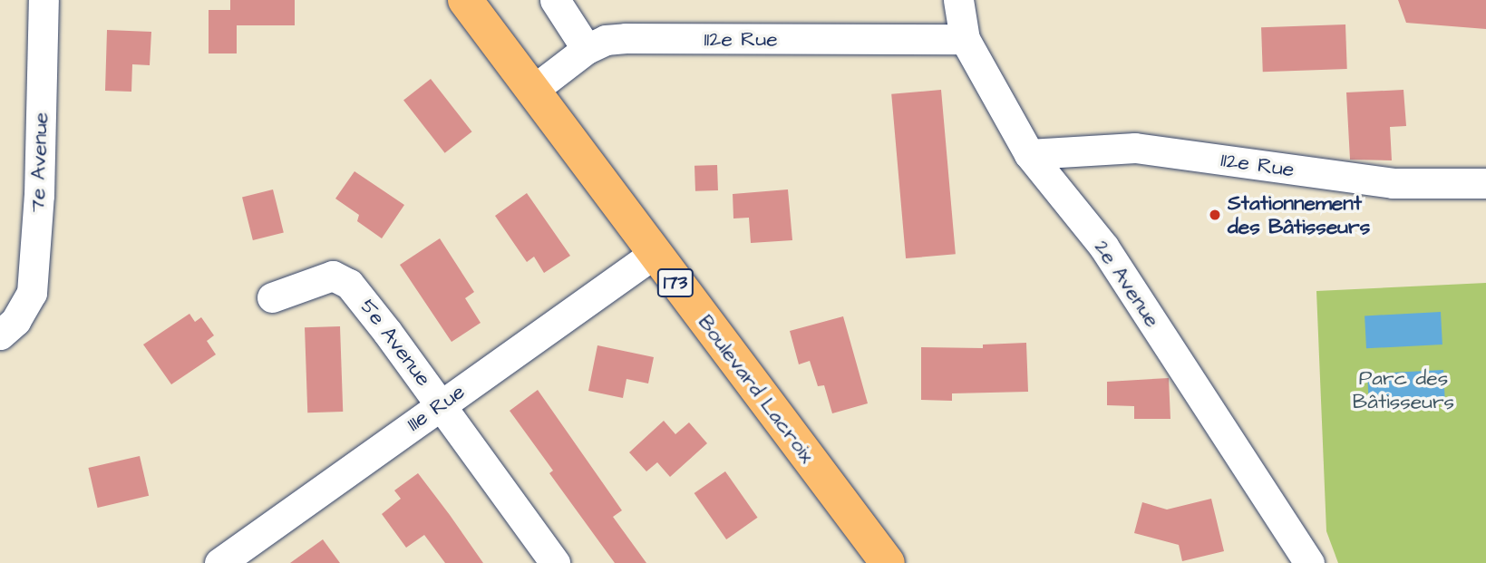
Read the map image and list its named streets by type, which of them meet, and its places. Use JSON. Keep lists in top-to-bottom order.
{
  "streets": {
    "main road": ["173", "Boulevard Lacroix"],
    "street": [
      "112e Rue",
      "7e Avenue",
      "2e Avenue",
      "5e Avenue",
      "111e Rue"
    ]
  },
  "crossings": [
    ["112e Rue", "2e Avenue"],
    ["112e Rue", "Boulevard Lacroix"],
    ["5e Avenue", "111e Rue"],
    ["Boulevard Lacroix", "111e Rue"]
  ],
  "parks": ["Parc des Bâtisseurs"],
  "places": ["Stationnement des Bâtisseurs"]
}
